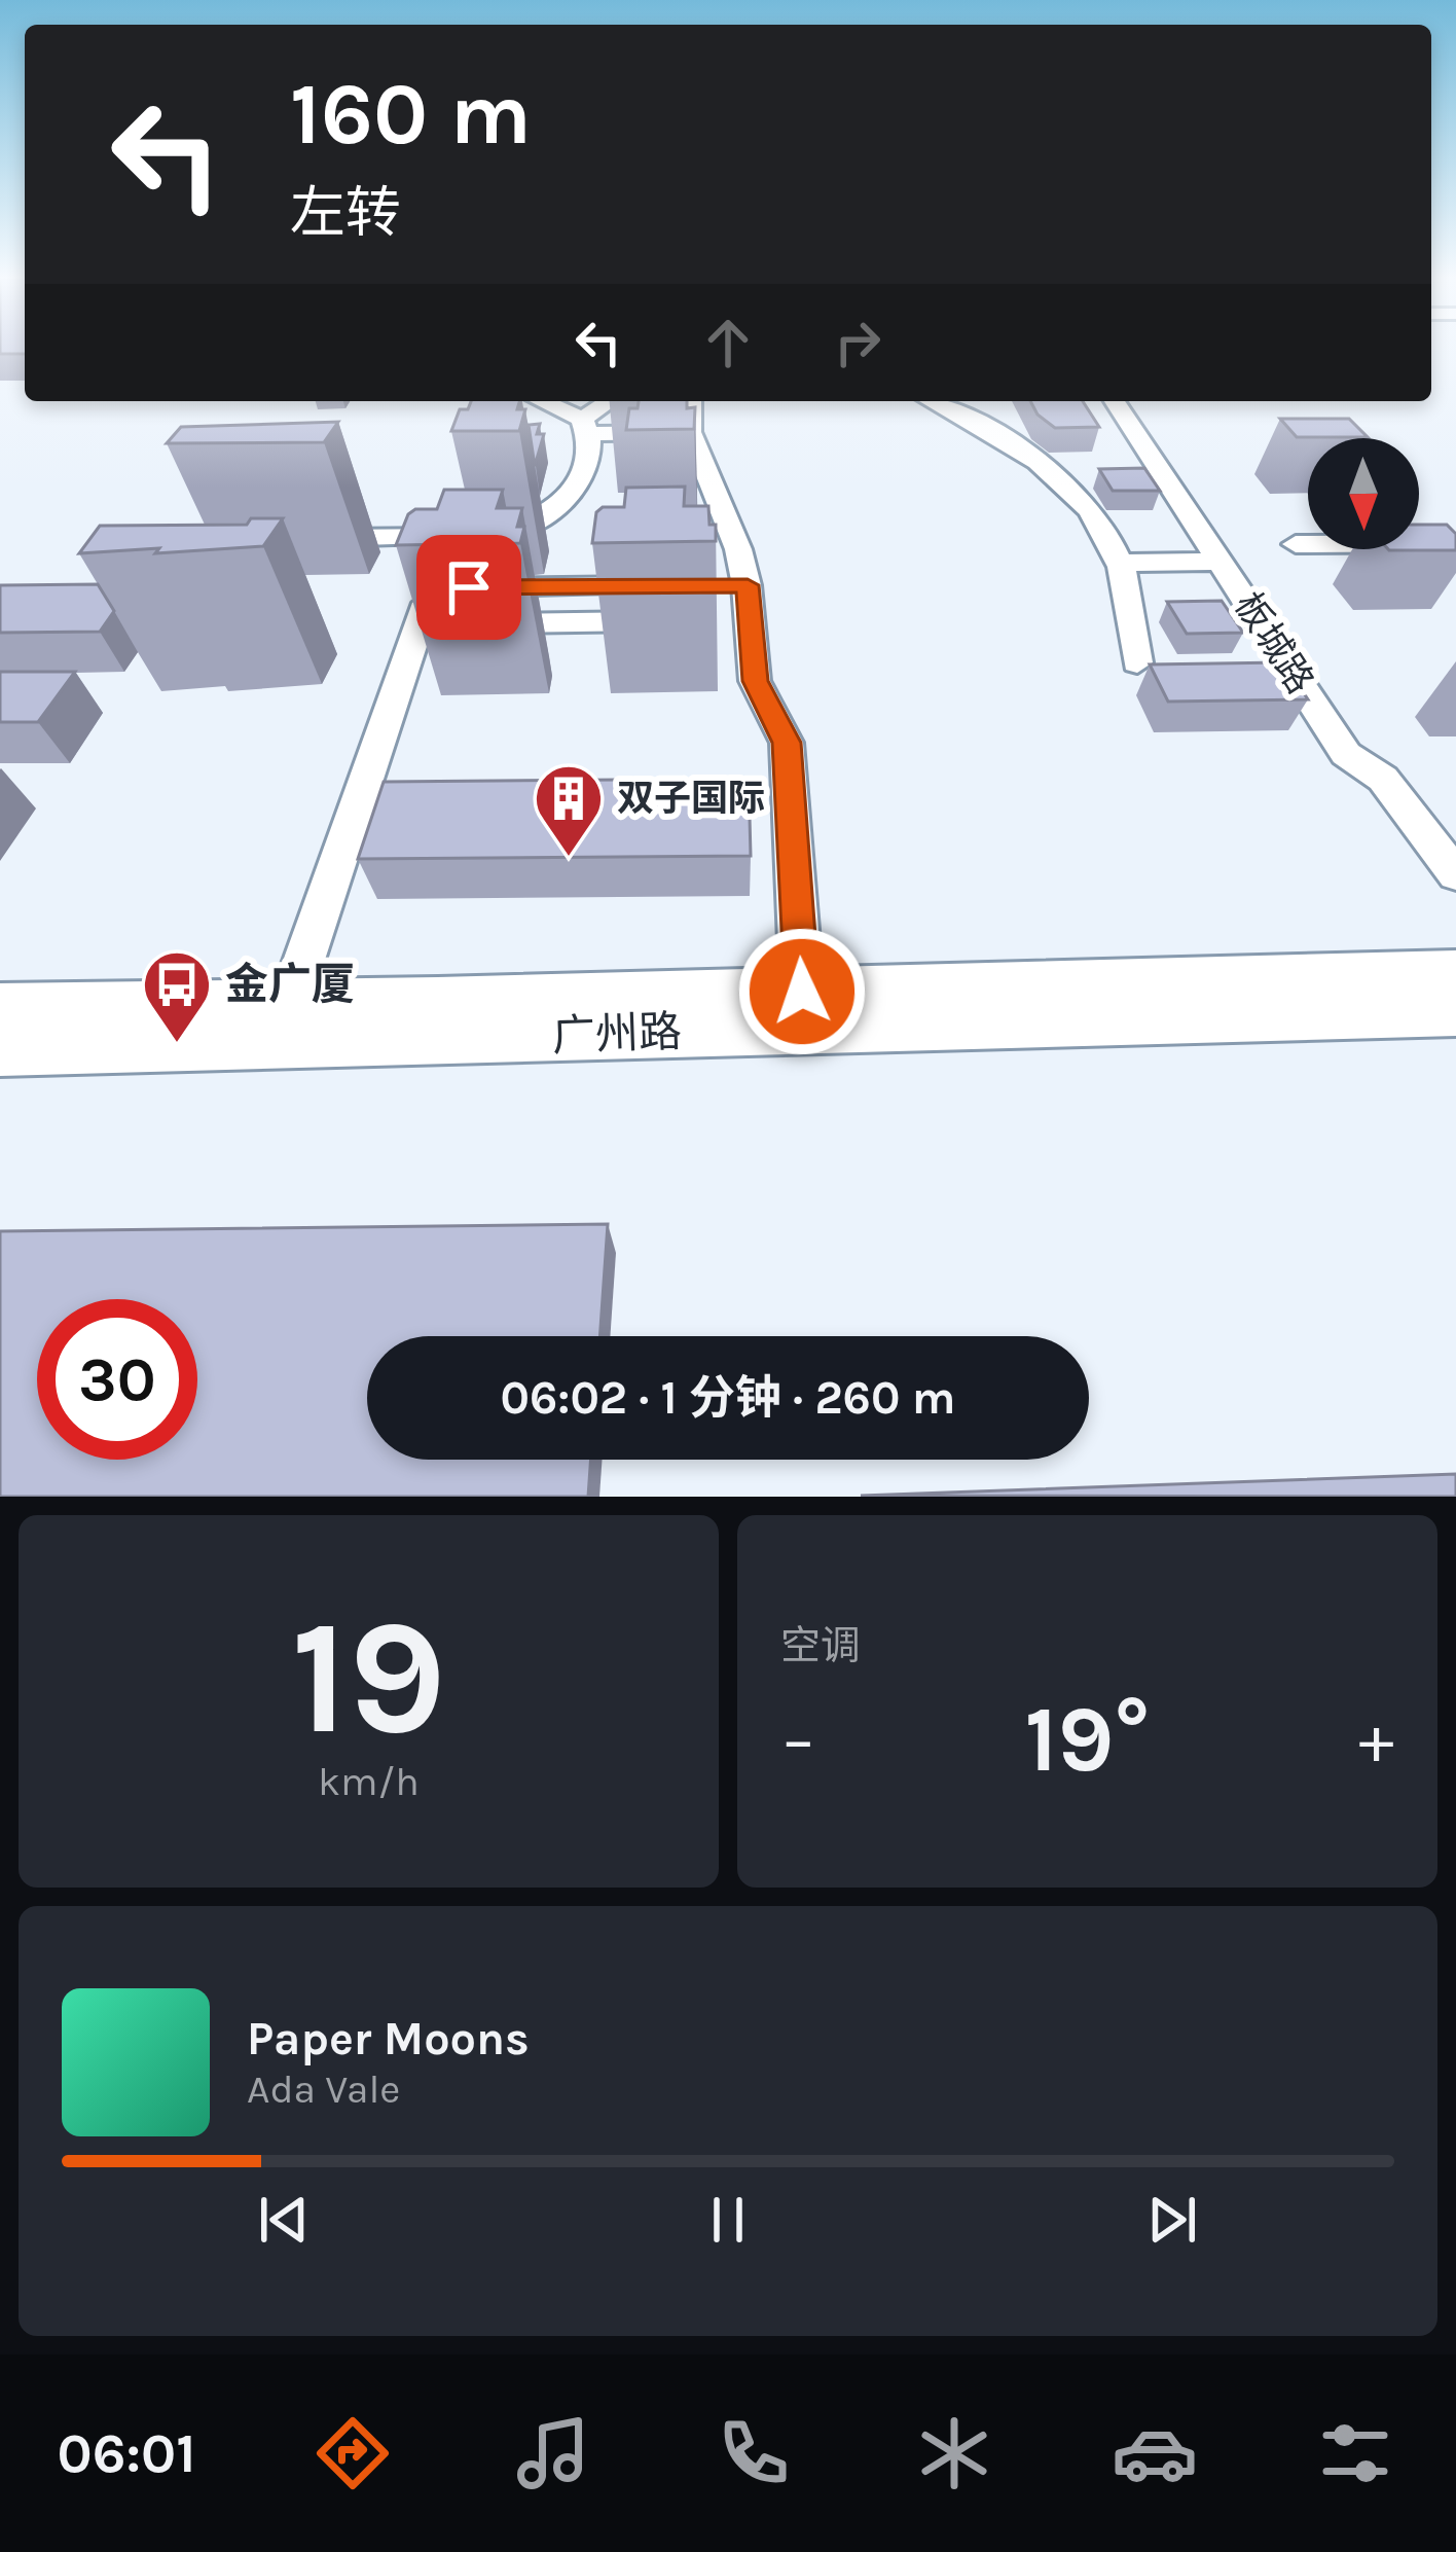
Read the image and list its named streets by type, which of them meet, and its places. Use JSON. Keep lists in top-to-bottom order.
{
  "streets": {
    "main road": ["广州路"],
    "street": ["板城路"]
  },
  "places": {
    "building": ["双子国际"],
    "bus stop": ["金广厦"]
  },
  "north": "bottom",
  "page": {
    "turn": ["160 m", "左转"],
    "limit": "30",
    "trip": "06:02 · 1 分钟 · 260 m",
    "tile": [
      ["19", "km/h"],
      "空调"
    ],
    "heat": ["−", "19°", "+"],
    "song": ["Paper Moons", "Ada Vale"],
    "tabs": "06:01"
  }
}
